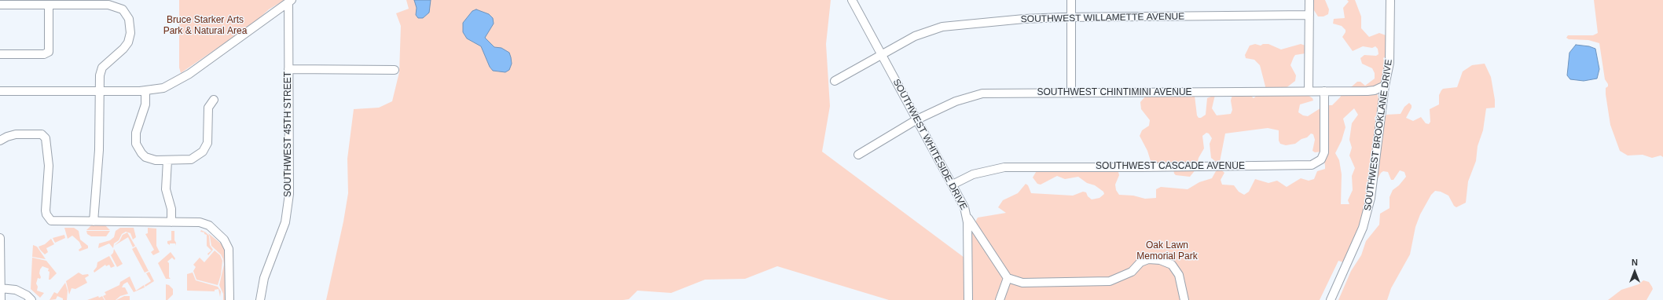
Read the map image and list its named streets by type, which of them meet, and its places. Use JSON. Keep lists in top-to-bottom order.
{
  "streets": {
    "street": [
      "SOUTHWEST WILLAMETTE AVENUE",
      "SOUTHWEST CHINTIMINI AVENUE",
      "SOUTHWEST 45TH STREET",
      "SOUTHWEST BROOKLANE DRIVE",
      "SOUTHWEST WHITESIDE DRIVE",
      "SOUTHWEST CASCADE AVENUE"
    ]
  },
  "crossings": [
    ["SOUTHWEST WILLAMETTE AVENUE", "SOUTHWEST WHITESIDE DRIVE"],
    ["SOUTHWEST CHINTIMINI AVENUE", "SOUTHWEST BROOKLANE DRIVE"],
    ["SOUTHWEST CHINTIMINI AVENUE", "SOUTHWEST WHITESIDE DRIVE"],
    ["SOUTHWEST CHINTIMINI AVENUE", "SOUTHWEST CASCADE AVENUE"],
    ["SOUTHWEST WHITESIDE DRIVE", "SOUTHWEST CASCADE AVENUE"]
  ],
  "parks": ["Bruce Starker Arts Park & Natural Area", "Oak Lawn Memorial Park"],
  "north": "top"
}
